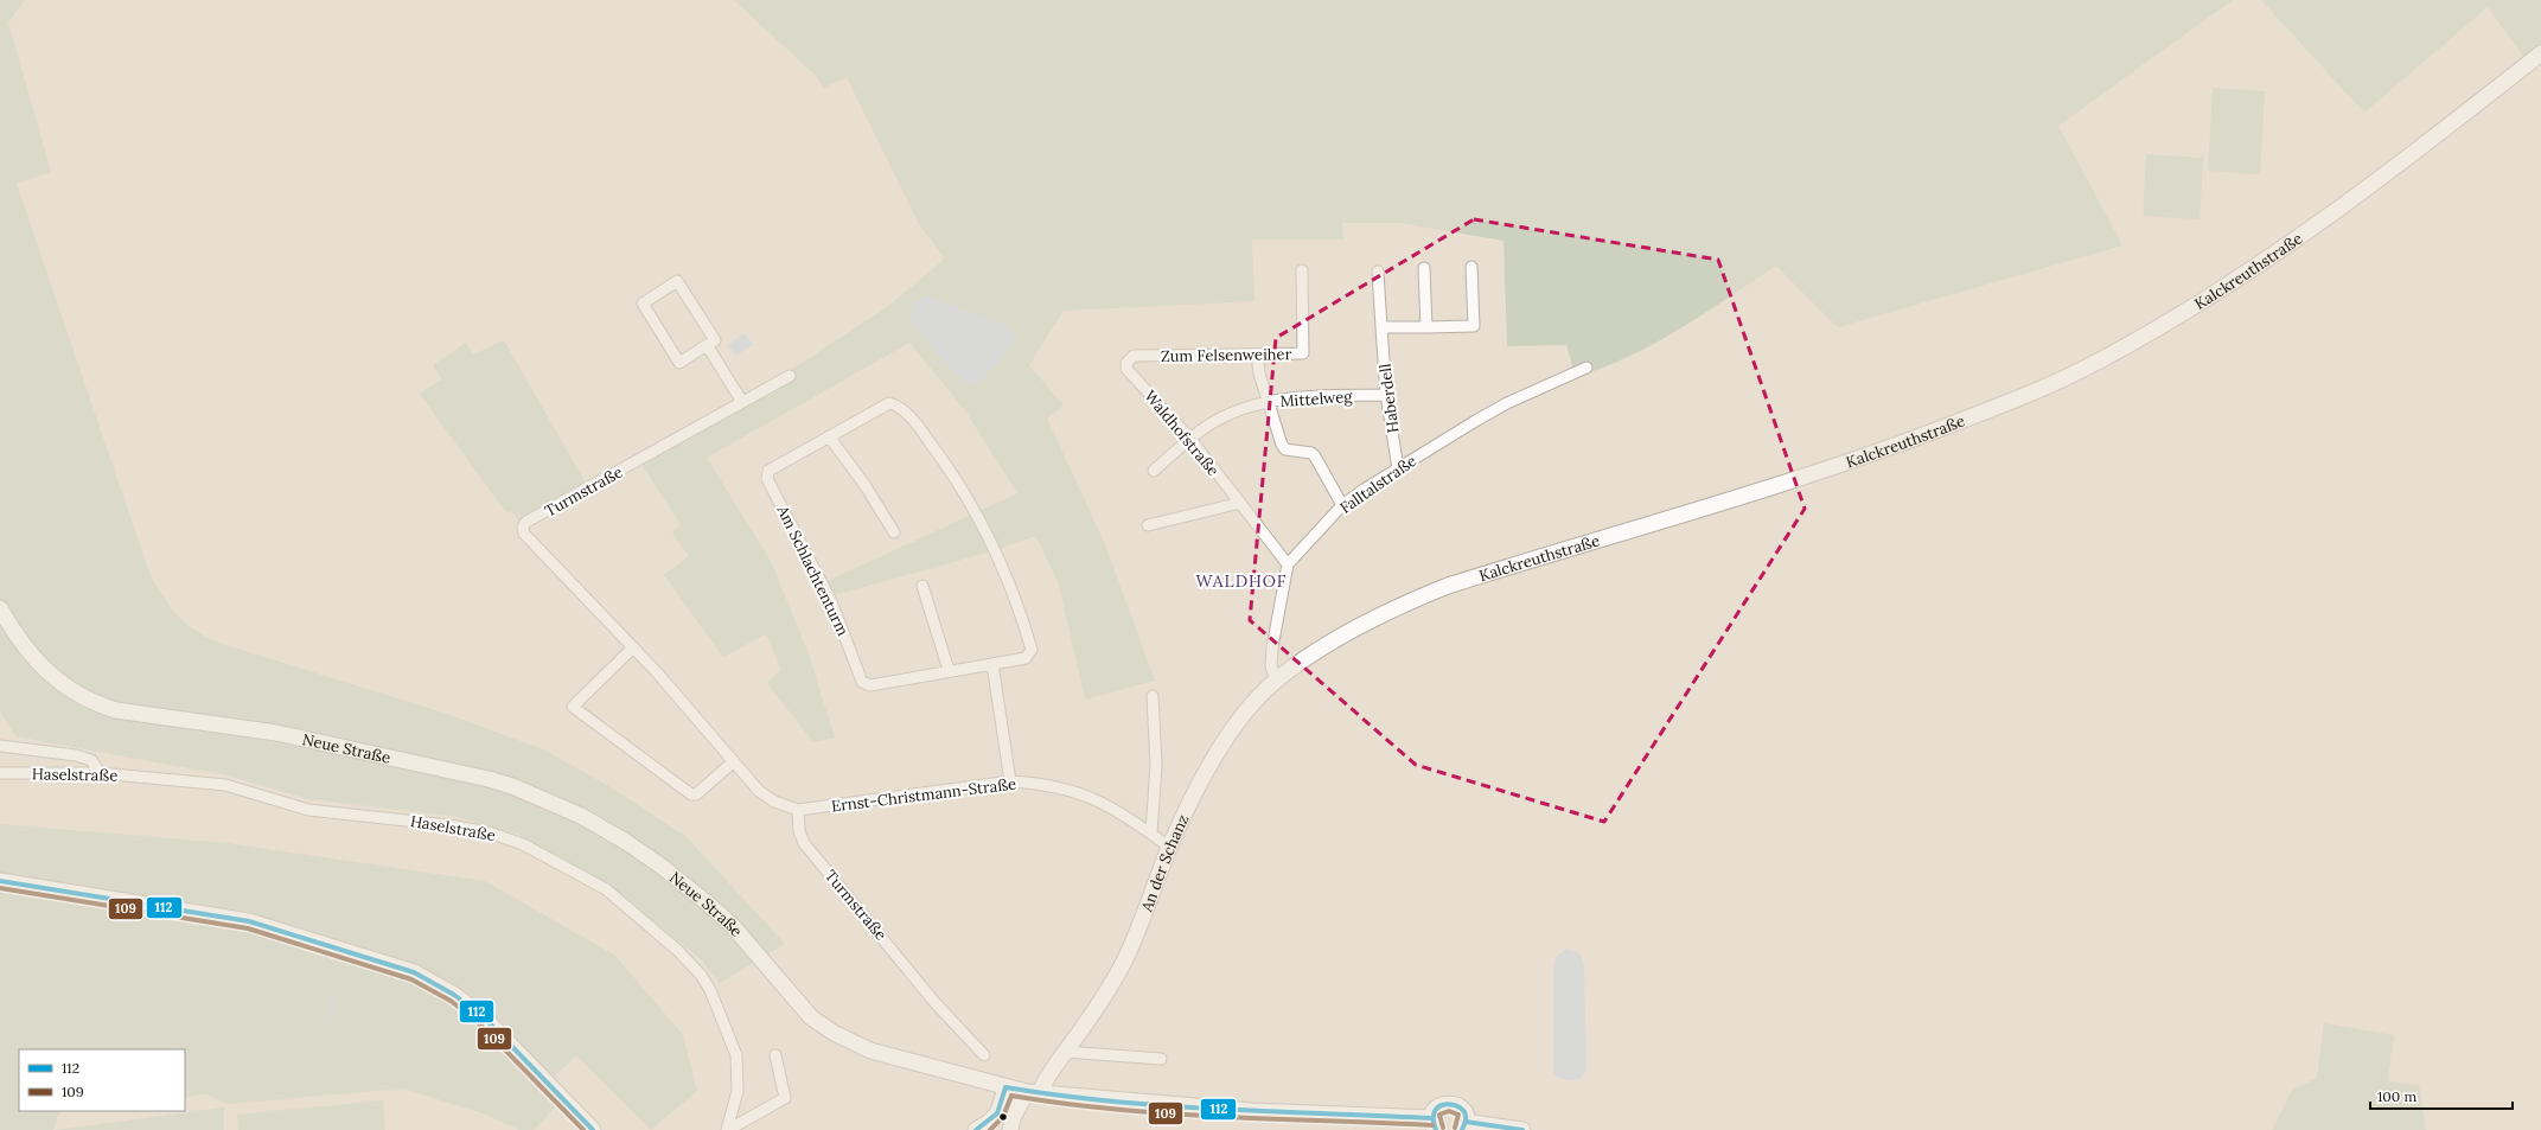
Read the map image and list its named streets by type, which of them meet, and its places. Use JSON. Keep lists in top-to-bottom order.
{
  "streets": {
    "street": [
      "Kalckreuthstraße",
      "Zum Felsenweiher",
      "Mittelweg",
      "Haberdell",
      "Waldhofstraße",
      "Falltalstraße",
      "Turmstraße",
      "Am Schlachtenturm",
      "Neue Straße",
      "Haselstraße",
      "Ernst-Christmann-Straße",
      "An der Schanz"
    ]
  },
  "crossings": [
    ["Kalckreuthstraße", "An der Schanz"],
    ["Zum Felsenweiher", "Waldhofstraße"],
    ["Mittelweg", "Haberdell"],
    ["Mittelweg", "Waldhofstraße"],
    ["Haberdell", "Falltalstraße"],
    ["Waldhofstraße", "Falltalstraße"],
    ["Turmstraße", "Ernst-Christmann-Straße"],
    ["Neue Straße", "An der Schanz"],
    ["Ernst-Christmann-Straße", "An der Schanz"]
  ],
  "districts": ["WALDHOF"],
  "lines": ["transit line 112", "transit line 109"],
  "legend": ["112", "109"],
  "scale_bar": "100 m"
}
